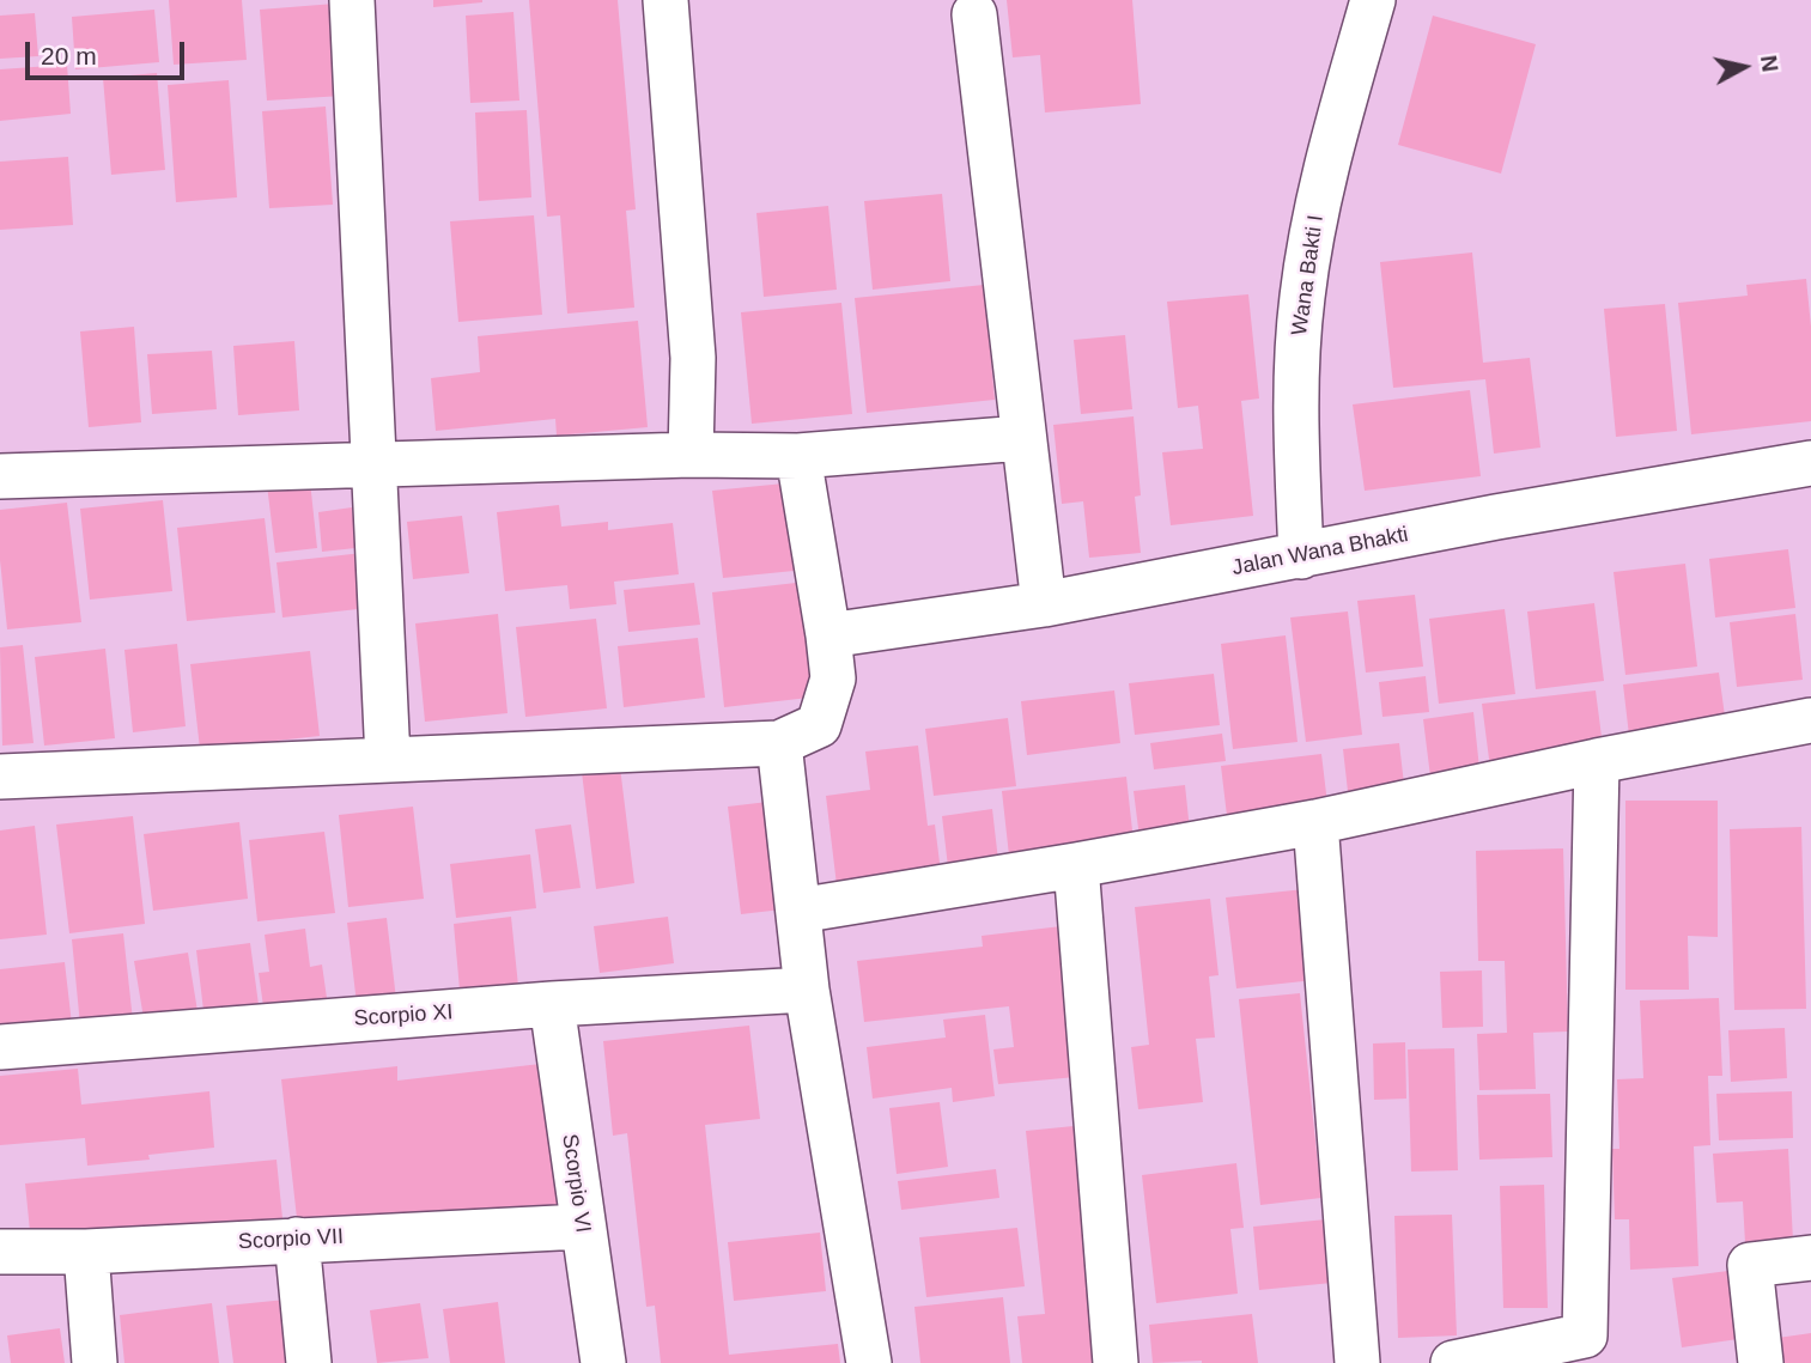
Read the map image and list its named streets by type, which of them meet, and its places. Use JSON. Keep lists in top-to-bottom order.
{
  "streets": {
    "street": [
      "Wana Bakti I",
      "Jalan Wana Bhakti",
      "Scorpio XI",
      "Scorpio VI",
      "Scorpio VII"
    ]
  },
  "crossings": [
    ["Wana Bakti I", "Jalan Wana Bhakti"],
    ["Scorpio XI", "Scorpio VI"],
    ["Scorpio VI", "Scorpio VII"]
  ],
  "scale_bar": "20 m",
  "north": "right"
}
